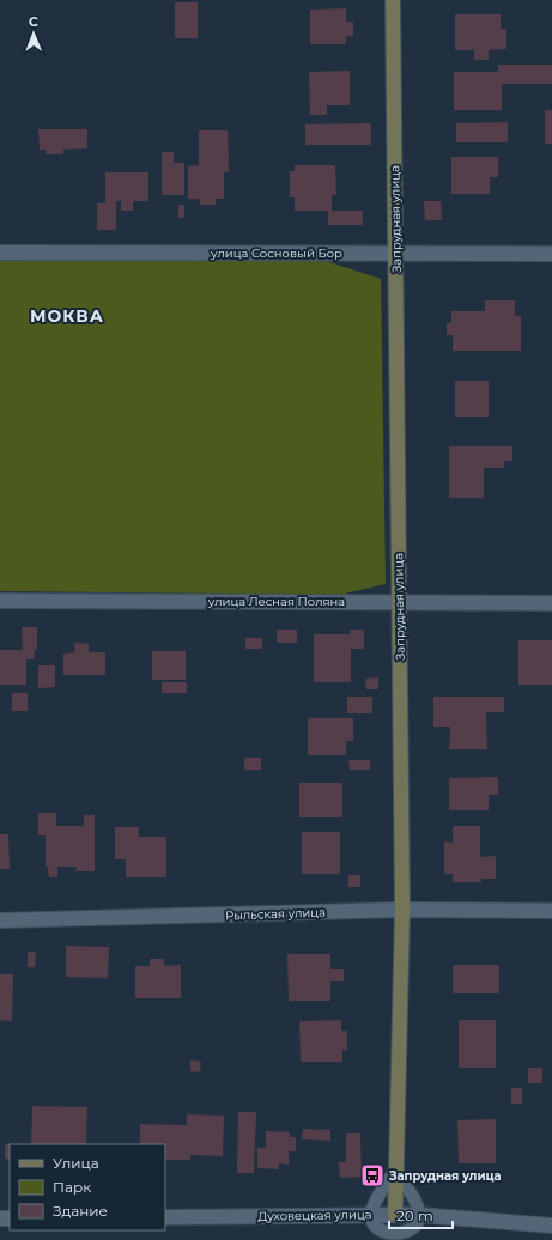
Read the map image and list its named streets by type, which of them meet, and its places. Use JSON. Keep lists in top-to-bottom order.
{
  "streets": {
    "street": [
      "Запрудная улица",
      "улица Сосновый Бор",
      "улица Лесная Поляна",
      "Рыльская улица",
      "Духовецкая улица"
    ]
  },
  "crossings": [
    ["Запрудная улица", "улица Сосновый Бор"],
    ["Запрудная улица", "улица Лесная Поляна"],
    ["Запрудная улица", "Рыльская улица"],
    ["Запрудная улица", "Духовецкая улица"]
  ],
  "districts": ["МОКВА"],
  "places": {
    "bus stop": ["Запрудная улица"]
  },
  "legend": ["Улица", "Парк", "Здание"],
  "scale_bar": "20 m",
  "north": "top"
}
